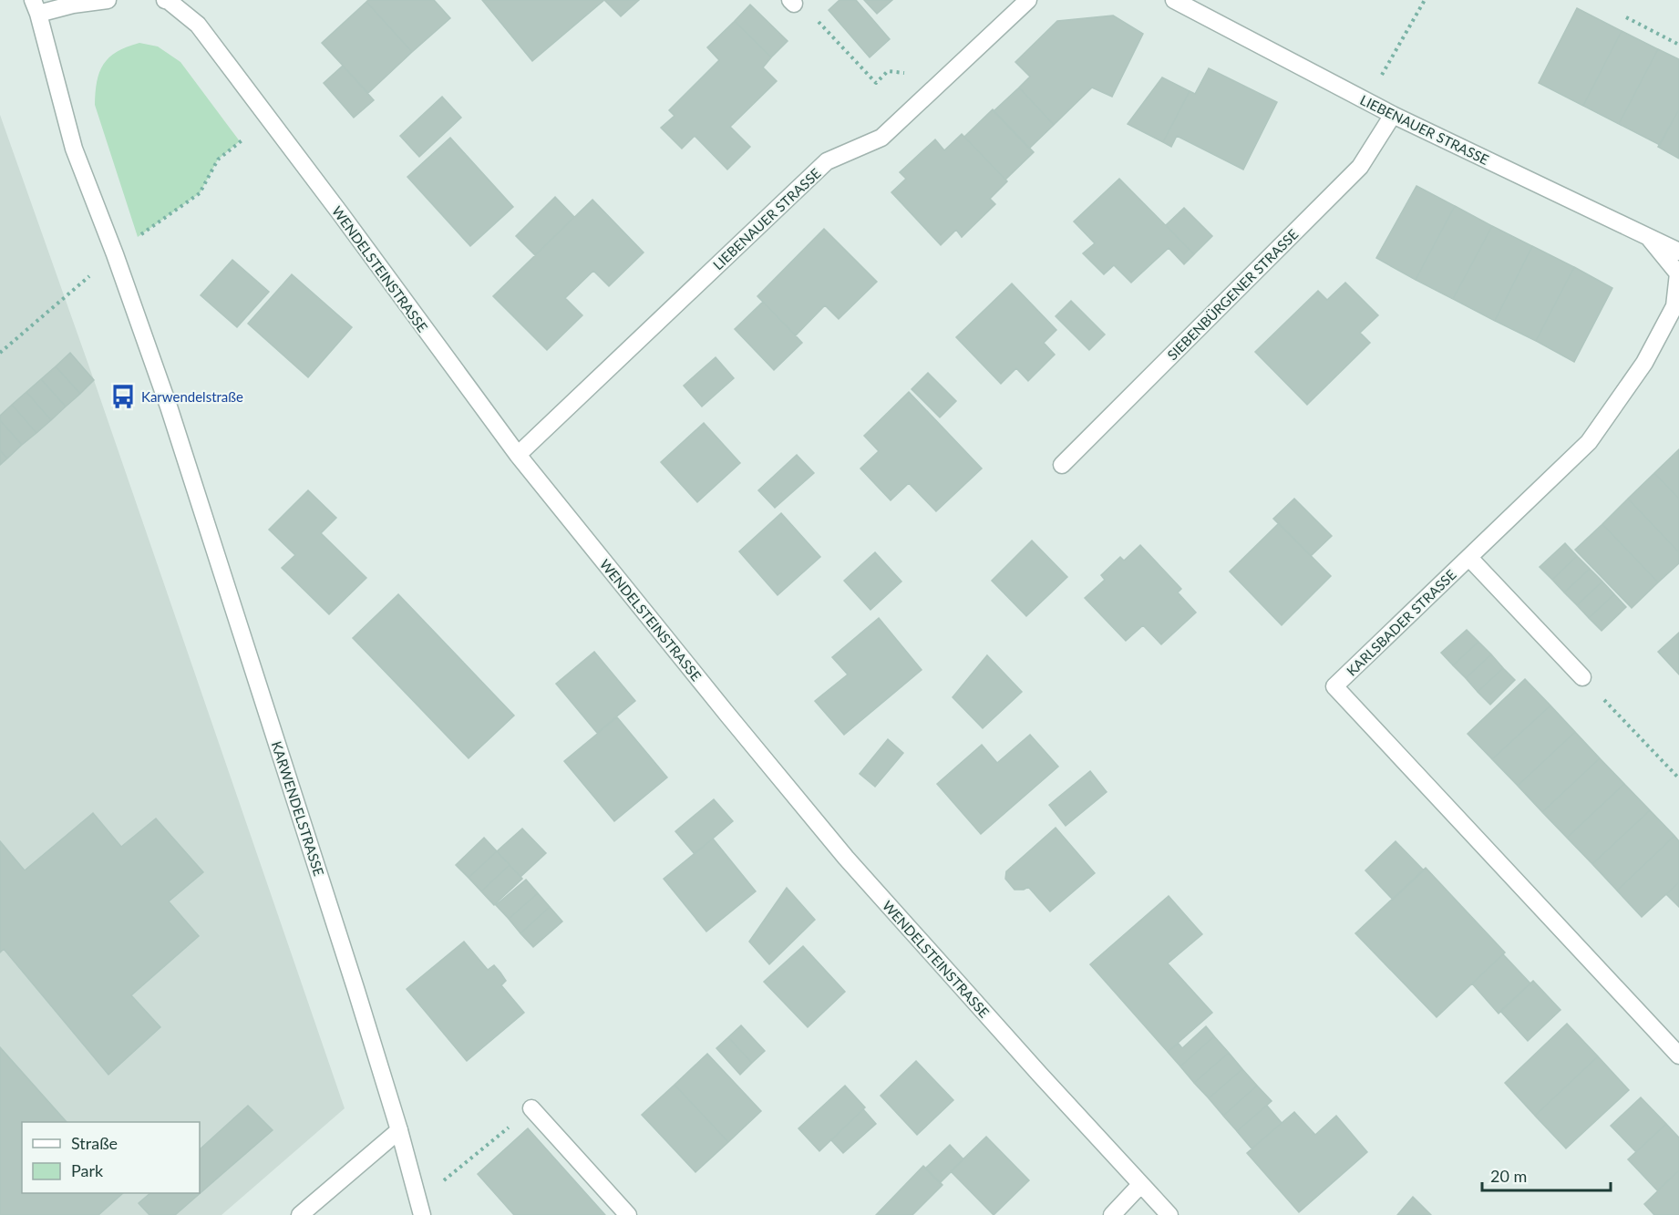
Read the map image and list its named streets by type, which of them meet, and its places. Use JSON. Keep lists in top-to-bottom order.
{
  "streets": {
    "street": [
      "LIEBENAUER STRASSE",
      "WENDELSTEINSTRASSE",
      "SIEBENBÜRGENER STRASSE",
      "KARLSBADER STRASSE",
      "KARWENDELSTRASSE"
    ]
  },
  "crossings": [
    ["LIEBENAUER STRASSE", "WENDELSTEINSTRASSE"],
    ["LIEBENAUER STRASSE", "SIEBENBÜRGENER STRASSE"],
    ["LIEBENAUER STRASSE", "KARLSBADER STRASSE"]
  ],
  "places": {
    "bus stop": ["Karwendelstraße"]
  },
  "legend": ["Straße", "Park"],
  "scale_bar": "20 m"
}
